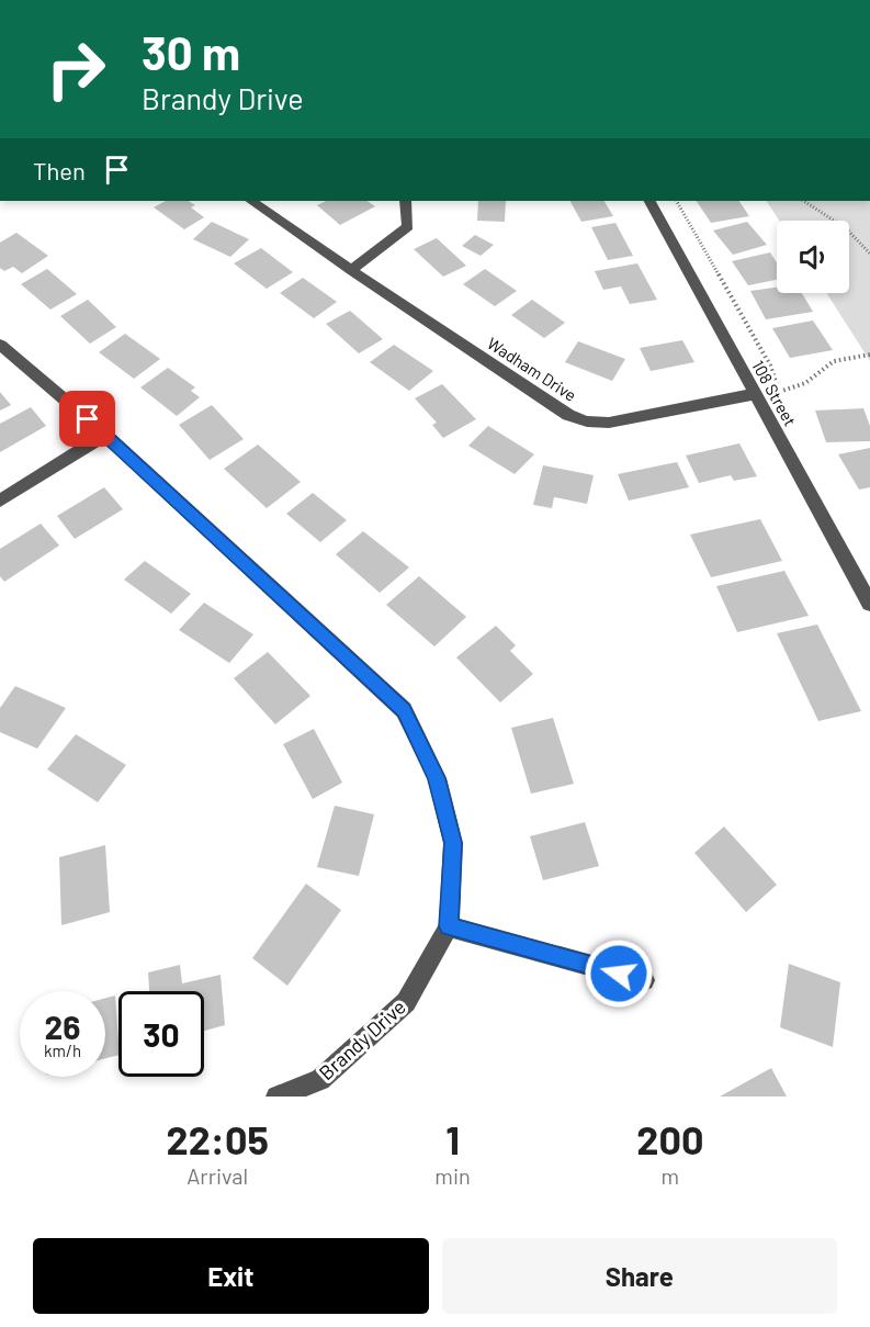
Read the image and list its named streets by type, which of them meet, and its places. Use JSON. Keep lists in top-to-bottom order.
{
  "streets": {
    "street": ["Wadham Drive", "108 Street", "Brandy Drive"]
  },
  "crossings": [
    ["Wadham Drive", "108 Street"]
  ],
  "page": {
    "turn": ["30 m", "Brandy Drive"],
    "then": "Then",
    "speed": "26 km/h",
    "limit": "30",
    "eta": [
      "22:05",
      "Arrival",
      "1",
      "min",
      "200",
      "m"
    ],
    "buttons": ["Exit", "Share"]
  }
}
